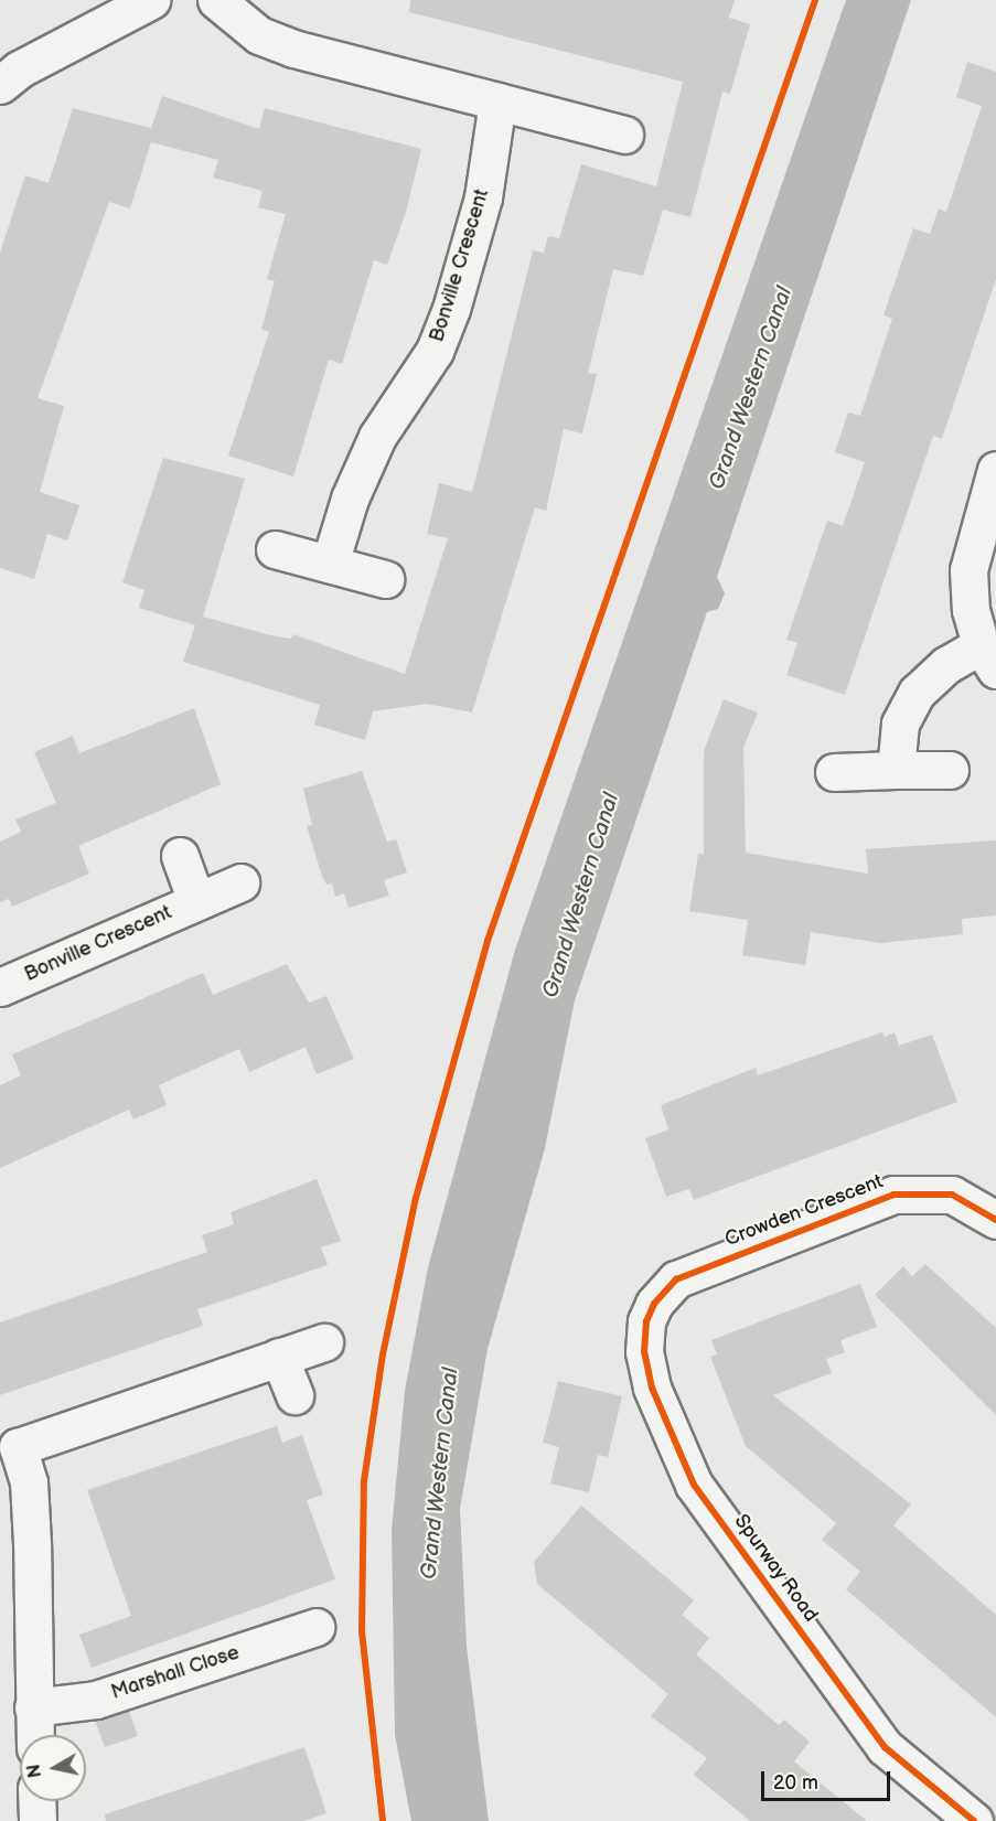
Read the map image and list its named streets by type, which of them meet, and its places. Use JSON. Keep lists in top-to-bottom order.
{
  "streets": {
    "street": [
      "Bonville Crescent",
      "Crowden Crescent",
      "Spurway Road",
      "Marshall Close"
    ]
  },
  "crossings": [
    ["Crowden Crescent", "Spurway Road"]
  ],
  "water": ["Grand Western Canal"],
  "scale_bar": "20 m",
  "north": "left"
}
